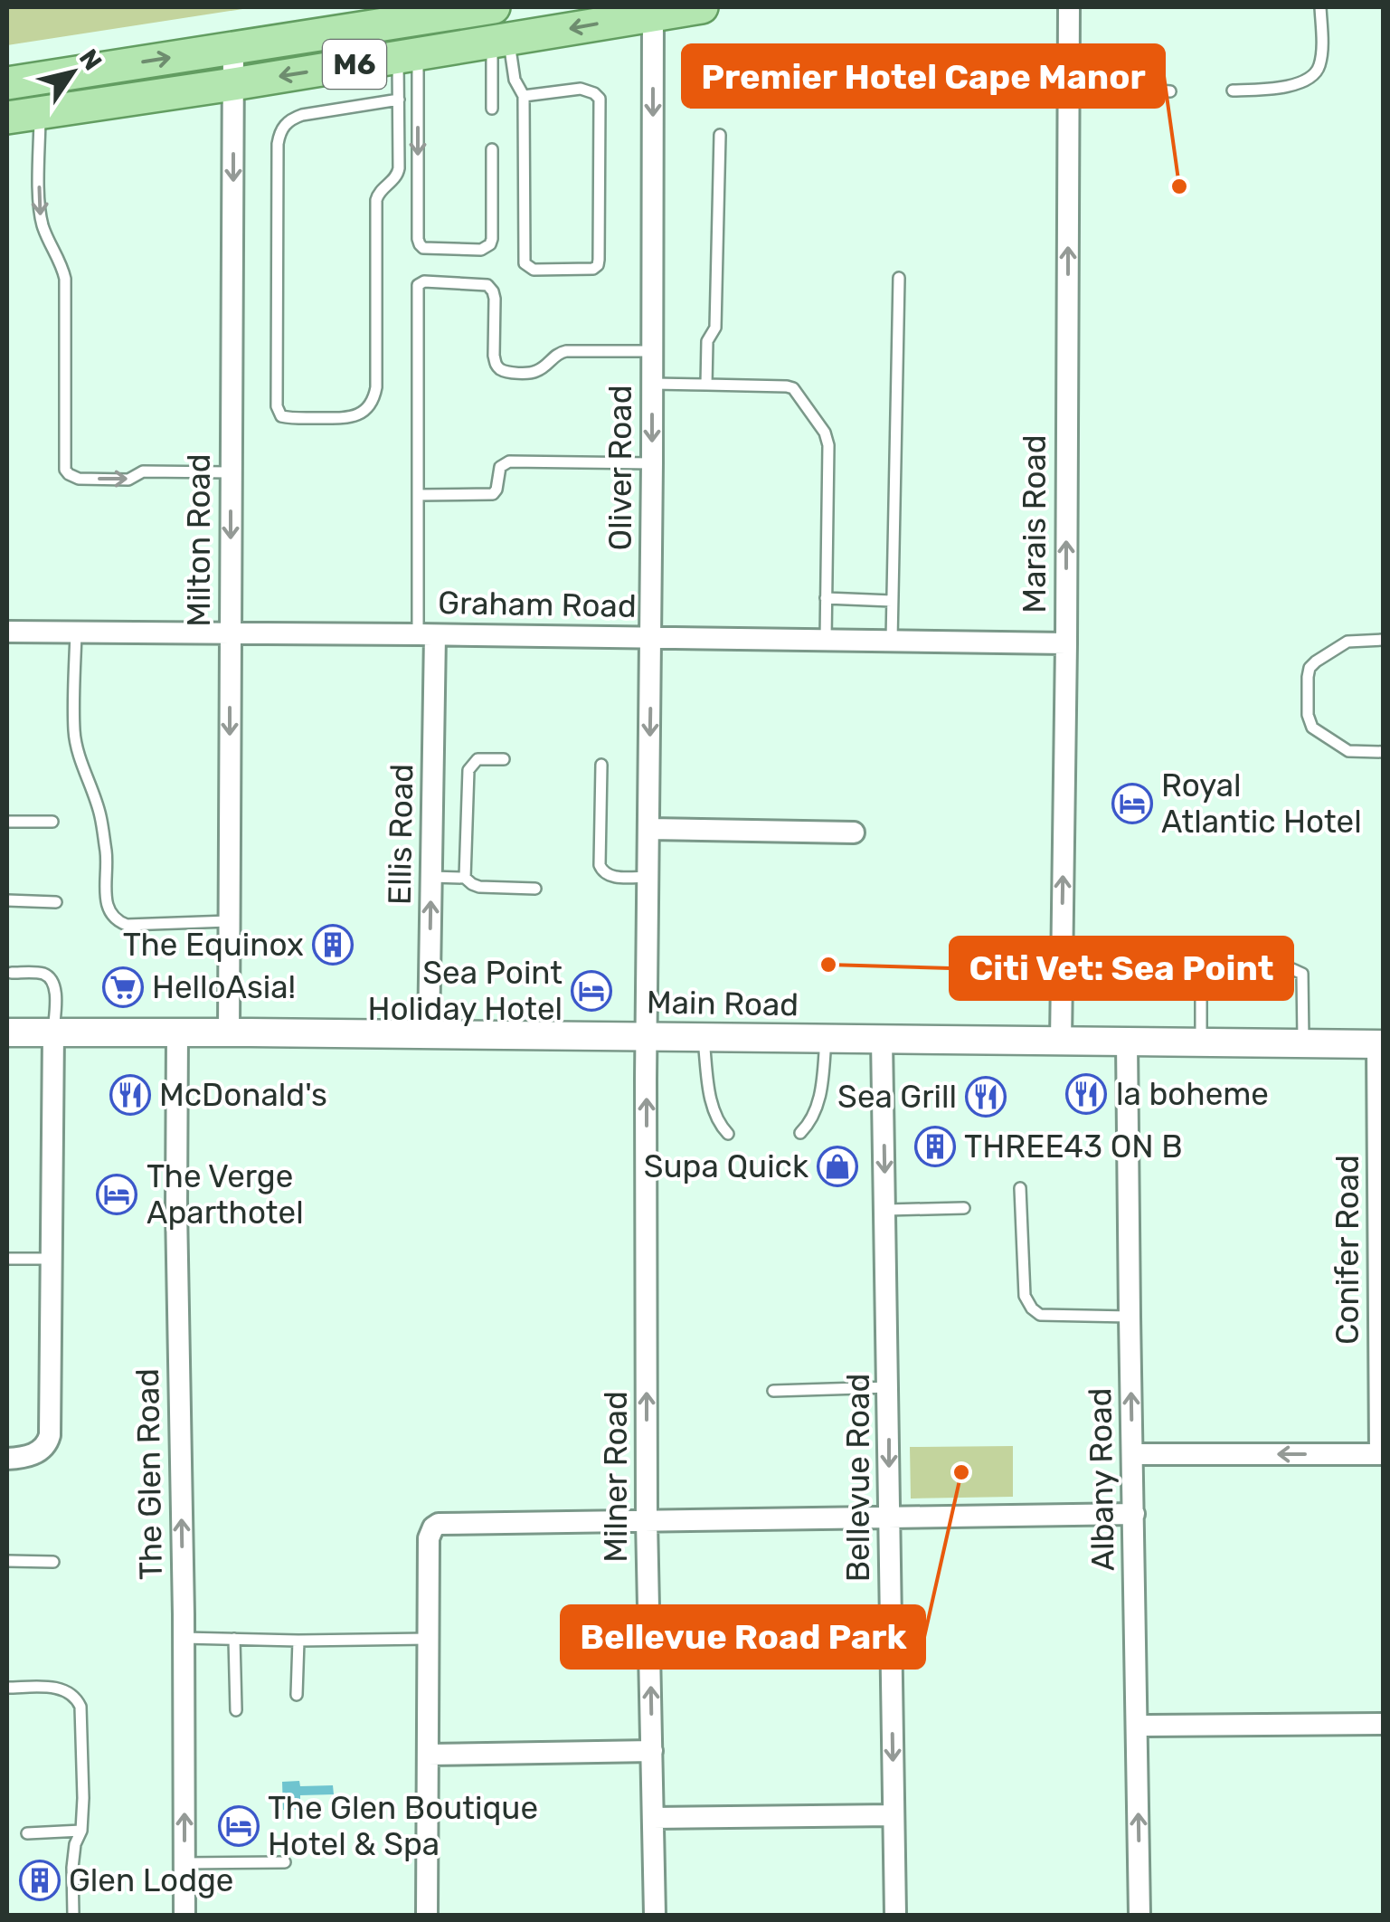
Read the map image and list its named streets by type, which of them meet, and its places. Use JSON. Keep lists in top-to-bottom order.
{
  "streets": {
    "main road": ["M6", "Main Road"],
    "street": [
      "Oliver Road",
      "Marais Road",
      "Milton Road",
      "Graham Road",
      "Ellis Road",
      "Conifer Road",
      "The Glen Road",
      "Milner Road",
      "Bellevue Road",
      "Albany Road"
    ]
  },
  "crossings": [
    ["M6", "Oliver Road"],
    ["M6", "Milton Road"],
    ["Oliver Road", "Graham Road"],
    ["Oliver Road", "Main Road"],
    ["Oliver Road", "Milner Road"],
    ["Marais Road", "Graham Road"],
    ["Marais Road", "Main Road"],
    ["Milton Road", "Graham Road"],
    ["Milton Road", "Main Road"],
    ["Graham Road", "Ellis Road"],
    ["Ellis Road", "Main Road"],
    ["Main Road", "Conifer Road"],
    ["Main Road", "The Glen Road"],
    ["Main Road", "Milner Road"],
    ["Main Road", "Bellevue Road"],
    ["Main Road", "Albany Road"]
  ],
  "one_way": [
    "Oliver Road",
    "Marais Road",
    "Milton Road",
    "Ellis Road",
    "The Glen Road",
    "Milner Road",
    "Bellevue Road",
    "Albany Road"
  ],
  "places": {
    "other": ["Premier Hotel Cape Manor", "Citi Vet: Sea Point", "Bellevue Road Park"],
    "hotel": [
      "Royal Atlantic Hotel",
      "Sea Point Holiday Hotel",
      "The Verge Aparthotel",
      "The Glen Boutique Hotel & Spa"
    ],
    "building": ["The Equinox", "THREE43 ON B", "Glen Lodge"],
    "supermarket": ["HelloAsia!"],
    "restaurant": ["la boheme", "McDonald's", "Sea Grill"],
    "shop": ["Supa Quick"]
  },
  "north": "top right"
}
